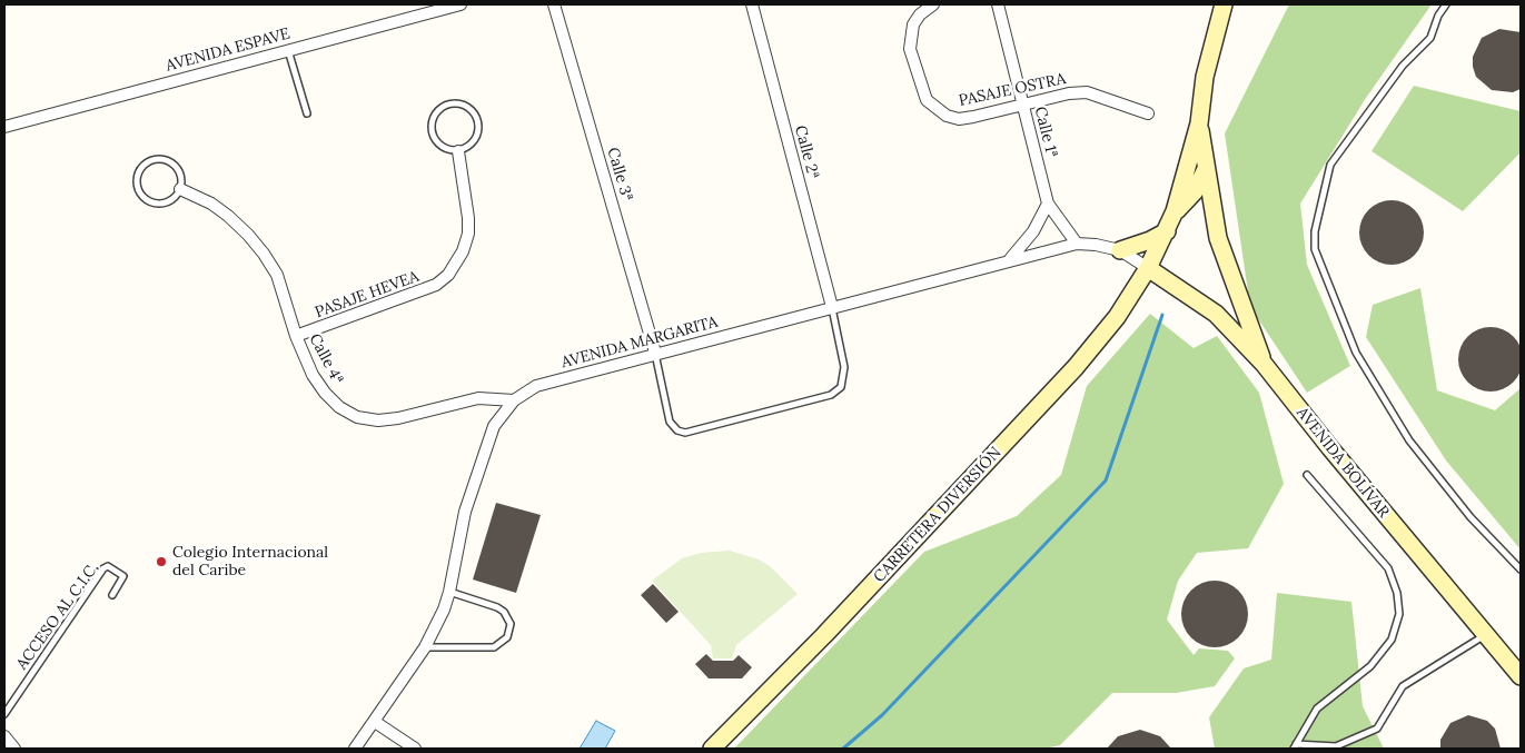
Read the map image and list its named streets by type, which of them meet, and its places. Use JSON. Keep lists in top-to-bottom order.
{
  "streets": {
    "main road": ["AVENIDA BOLÍVAR", "CARRETERA DIVERSIÓN"],
    "street": [
      "AVENIDA ESPAVE",
      "PASAJE OSTRA",
      "Calle 1ª",
      "Calle 2ª",
      "Calle 3ª",
      "PASAJE HEVEA",
      "AVENIDA MARGARITA",
      "Calle 4ª"
    ],
    "lane": ["ACCESO AL C.I.C."]
  },
  "crossings": [
    ["PASAJE OSTRA", "Calle 1ª"],
    ["Calle 2ª", "AVENIDA MARGARITA"],
    ["Calle 3ª", "AVENIDA MARGARITA"],
    ["PASAJE HEVEA", "Calle 4ª"],
    ["AVENIDA MARGARITA", "Calle 4ª"],
    ["AVENIDA MARGARITA", "AVENIDA BOLÍVAR"],
    ["AVENIDA MARGARITA", "CARRETERA DIVERSIÓN"],
    ["AVENIDA BOLÍVAR", "CARRETERA DIVERSIÓN"]
  ],
  "places": ["Colegio Internacional del Caribe"]
}
